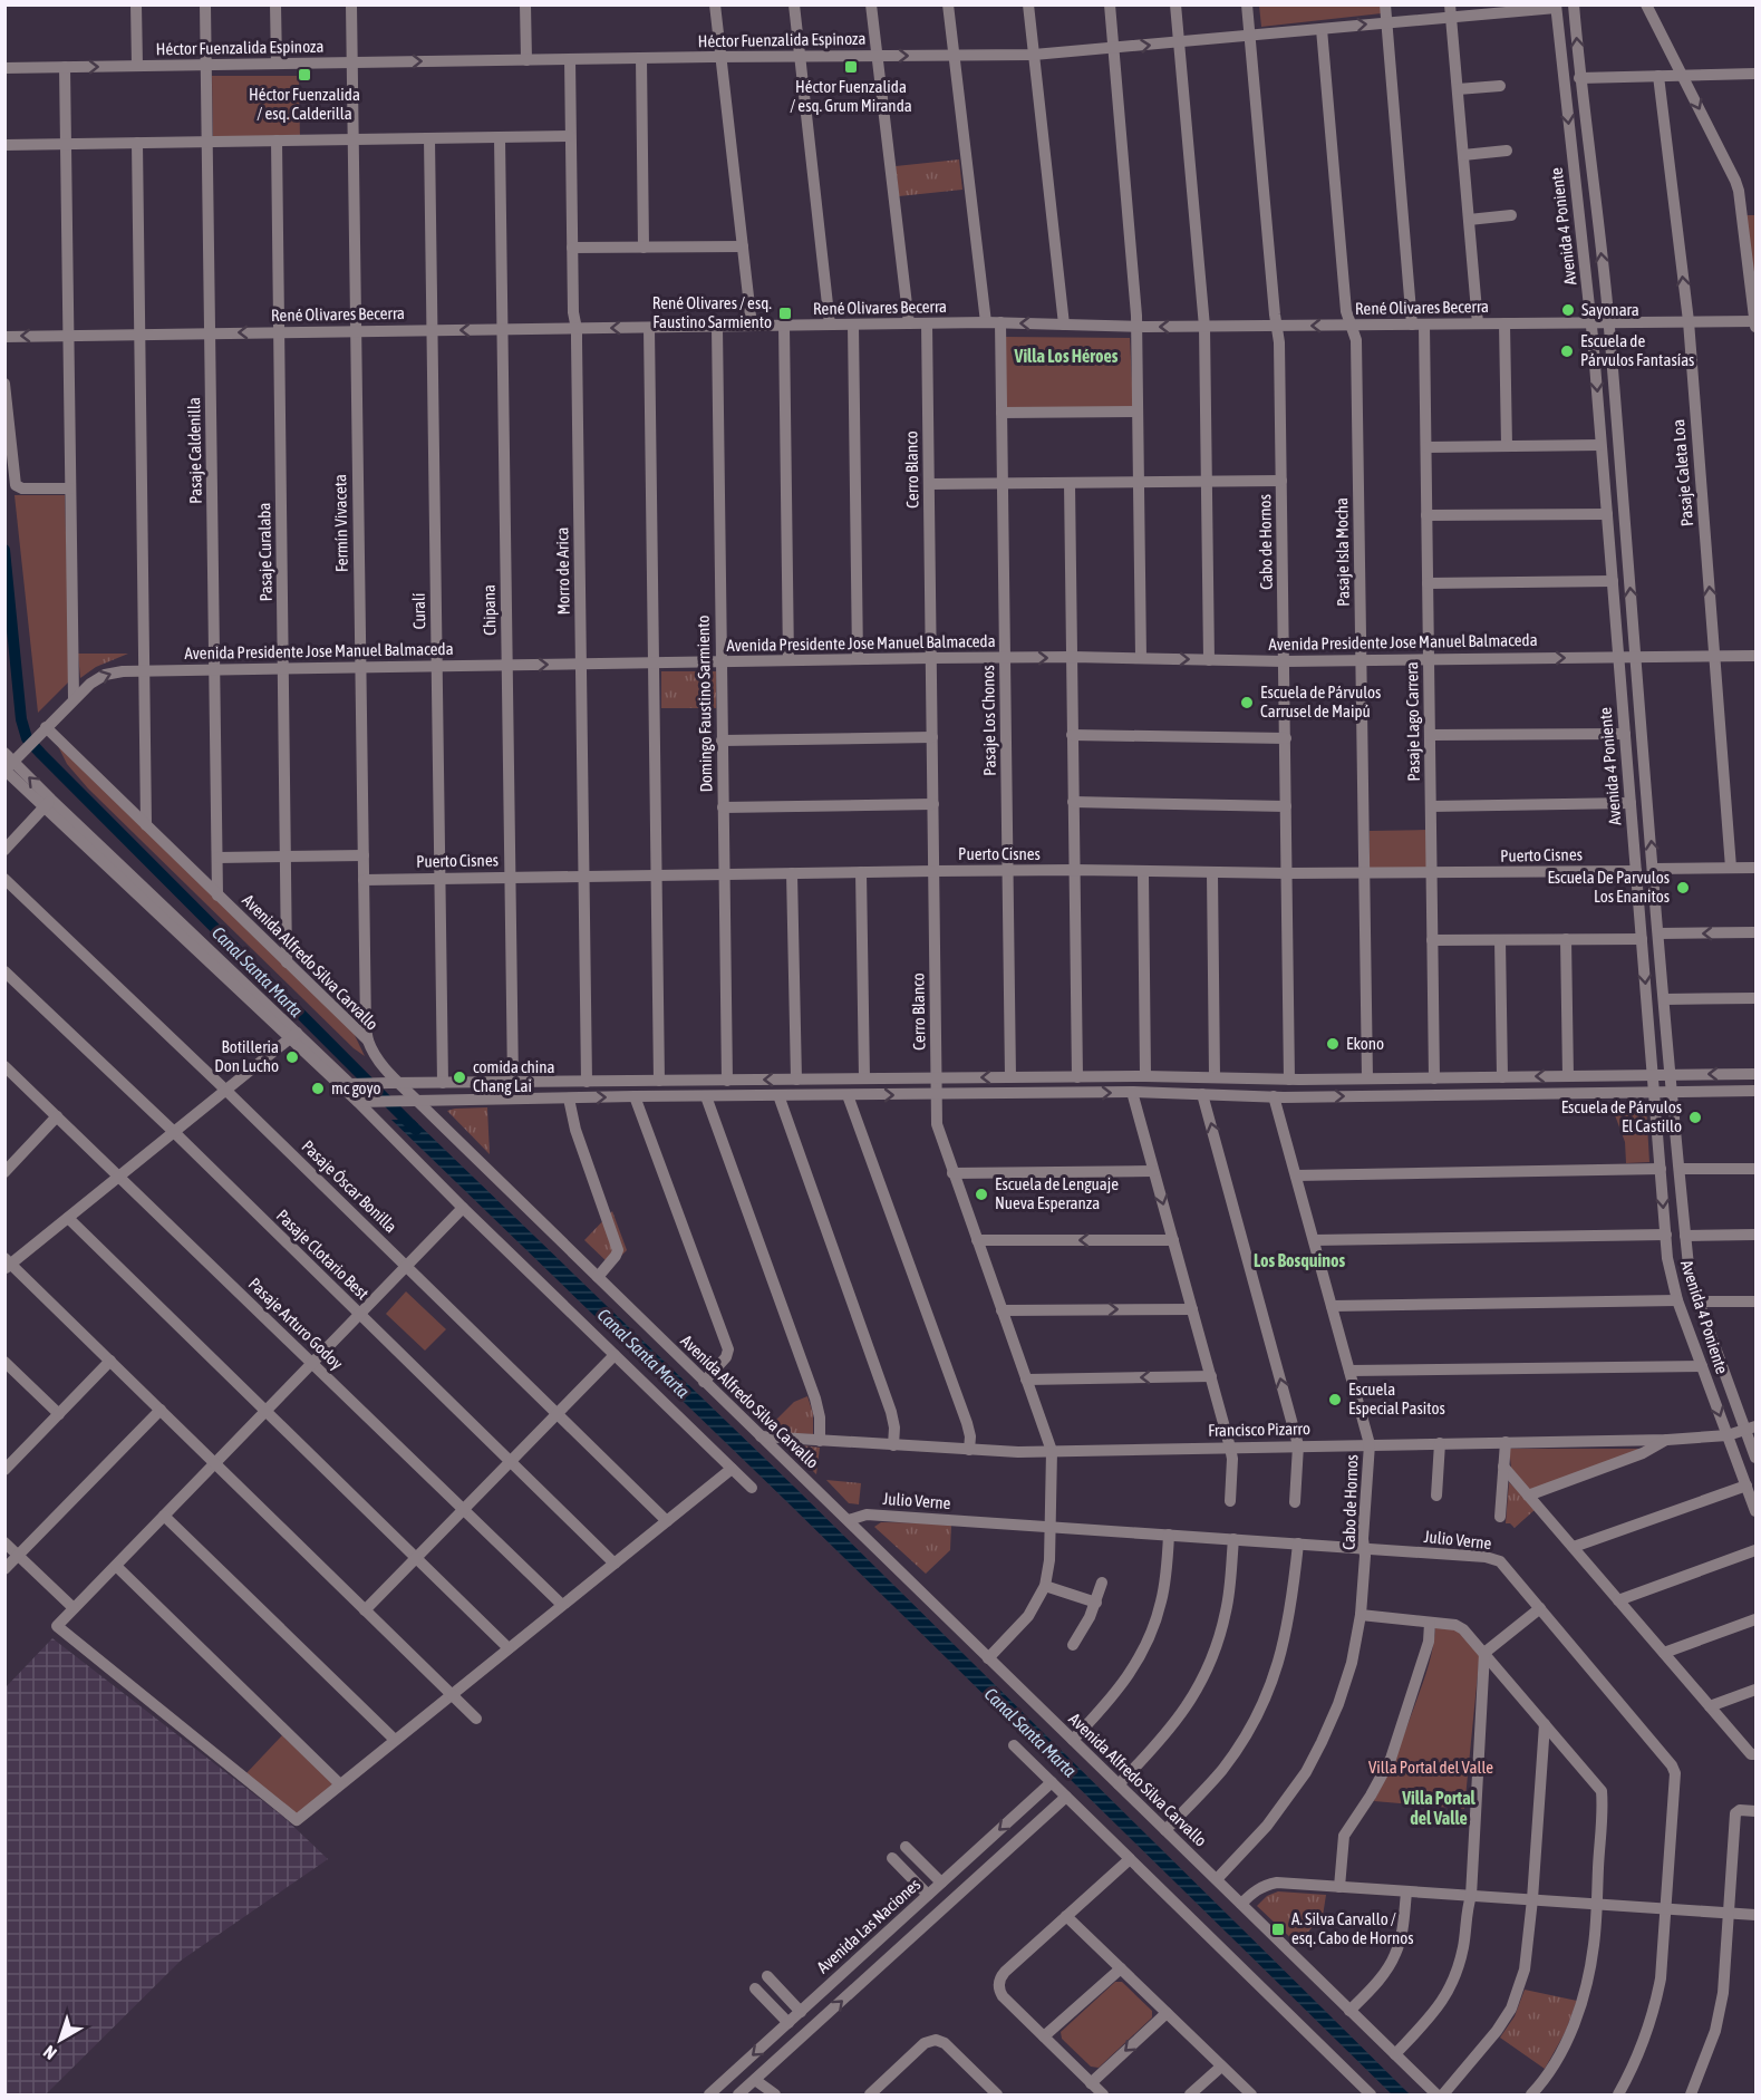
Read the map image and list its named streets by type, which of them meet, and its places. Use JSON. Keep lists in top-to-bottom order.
{
  "streets": {
    "street": [
      "Héctor Fuenzalida Espinoza",
      "Avenida 4 Poniente",
      "René Olivares Becerra",
      "Pasaje Caldenilla",
      "Cerro Blanco",
      "Pasaje Caleta Loa",
      "Fermín Vivaceta",
      "Cabo de Hornos",
      "Pasaje Curalaba",
      "Pasaje Isla Mocha",
      "Morro de Arica",
      "Chipana",
      "Curalí",
      "Avenida Presidente Jose Manuel Balmaceda",
      "Domingo Faustino Sarmiento",
      "Pasaje Los Chonos",
      "Pasaje Lago Carrera",
      "Puerto Cisnes",
      "Avenida Alfredo Silva Carvallo",
      "Pasaje Óscar Bonilla",
      "Pasaje Clotario Best",
      "Pasaje Arturo Godoy",
      "Francisco Pizarro",
      "Julio Verne",
      "Avenida Las Naciones"
    ]
  },
  "crossings": [
    ["Héctor Fuenzalida Espinoza", "Avenida 4 Poniente"],
    ["Héctor Fuenzalida Espinoza", "Pasaje Caldenilla"],
    ["Héctor Fuenzalida Espinoza", "Fermín Vivaceta"],
    ["Héctor Fuenzalida Espinoza", "Cabo de Hornos"],
    ["Héctor Fuenzalida Espinoza", "Pasaje Isla Mocha"],
    ["Héctor Fuenzalida Espinoza", "Morro de Arica"],
    ["Héctor Fuenzalida Espinoza", "Pasaje Lago Carrera"],
    ["Avenida 4 Poniente", "René Olivares Becerra"],
    ["Avenida 4 Poniente", "Avenida Presidente Jose Manuel Balmaceda"],
    ["Avenida 4 Poniente", "Puerto Cisnes"],
    ["Avenida 4 Poniente", "Francisco Pizarro"],
    ["René Olivares Becerra", "Pasaje Caldenilla"],
    ["René Olivares Becerra", "Cerro Blanco"],
    ["René Olivares Becerra", "Pasaje Caleta Loa"],
    ["René Olivares Becerra", "Fermín Vivaceta"],
    ["René Olivares Becerra", "Cabo de Hornos"],
    ["René Olivares Becerra", "Pasaje Curalaba"],
    ["René Olivares Becerra", "Pasaje Isla Mocha"],
    ["René Olivares Becerra", "Morro de Arica"],
    ["René Olivares Becerra", "Chipana"],
    ["René Olivares Becerra", "Curalí"],
    ["René Olivares Becerra", "Domingo Faustino Sarmiento"],
    ["René Olivares Becerra", "Pasaje Los Chonos"],
    ["René Olivares Becerra", "Pasaje Lago Carrera"],
    ["Pasaje Caldenilla", "Avenida Presidente Jose Manuel Balmaceda"],
    ["Pasaje Caldenilla", "Avenida Alfredo Silva Carvallo"],
    ["Cerro Blanco", "Avenida Presidente Jose Manuel Balmaceda"],
    ["Cerro Blanco", "Puerto Cisnes"],
    ["Cerro Blanco", "Avenida Alfredo Silva Carvallo"],
    ["Cerro Blanco", "Francisco Pizarro"],
    ["Cerro Blanco", "Julio Verne"],
    ["Pasaje Caleta Loa", "Avenida Presidente Jose Manuel Balmaceda"],
    ["Fermín Vivaceta", "Avenida Presidente Jose Manuel Balmaceda"],
    ["Fermín Vivaceta", "Puerto Cisnes"],
    ["Fermín Vivaceta", "Avenida Alfredo Silva Carvallo"],
    ["Cabo de Hornos", "Avenida Presidente Jose Manuel Balmaceda"],
    ["Cabo de Hornos", "Puerto Cisnes"],
    ["Cabo de Hornos", "Avenida Alfredo Silva Carvallo"],
    ["Cabo de Hornos", "Francisco Pizarro"],
    ["Cabo de Hornos", "Julio Verne"],
    ["Pasaje Curalaba", "Avenida Presidente Jose Manuel Balmaceda"],
    ["Pasaje Curalaba", "Avenida Alfredo Silva Carvallo"],
    ["Pasaje Isla Mocha", "Avenida Presidente Jose Manuel Balmaceda"],
    ["Pasaje Isla Mocha", "Puerto Cisnes"],
    ["Morro de Arica", "Avenida Presidente Jose Manuel Balmaceda"],
    ["Morro de Arica", "Puerto Cisnes"],
    ["Chipana", "Avenida Presidente Jose Manuel Balmaceda"],
    ["Chipana", "Puerto Cisnes"],
    ["Curalí", "Avenida Presidente Jose Manuel Balmaceda"],
    ["Curalí", "Puerto Cisnes"],
    ["Avenida Presidente Jose Manuel Balmaceda", "Domingo Faustino Sarmiento"],
    ["Avenida Presidente Jose Manuel Balmaceda", "Pasaje Los Chonos"],
    ["Avenida Presidente Jose Manuel Balmaceda", "Pasaje Lago Carrera"],
    ["Avenida Presidente Jose Manuel Balmaceda", "Avenida Alfredo Silva Carvallo"],
    ["Domingo Faustino Sarmiento", "Puerto Cisnes"],
    ["Pasaje Los Chonos", "Puerto Cisnes"],
    ["Pasaje Lago Carrera", "Puerto Cisnes"],
    ["Avenida Alfredo Silva Carvallo", "Francisco Pizarro"],
    ["Avenida Alfredo Silva Carvallo", "Julio Verne"]
  ],
  "districts": ["Villa Los Héroes", "Los Bosquinos", "Villa Portal del Valle"],
  "water": ["Canal Santa Marta"],
  "parks": ["Villa Portal del Valle"],
  "places": {
    "transit": [
      "Héctor Fuenzalida / esq. Grum Miranda",
      "Héctor Fuenzalida / esq. Calderilla",
      "René Olivares / esq. Faustino Sarmiento",
      "A. Silva Carvallo / esq. Cabo de Hornos"
    ],
    "other": [
      "Sayonara",
      "Escuela de Párvulos Fantasías",
      "Escuela de Párvulos Carrusel de Maipú",
      "Escuela De Parvulos Los Enanitos",
      "Ekono",
      "Botilleria Don Lucho",
      "comida china Chang Lai",
      "mc goyo",
      "Escuela de Párvulos El Castillo",
      "Escuela de Lenguaje Nueva Esperanza",
      "Escuela Especial Pasitos"
    ]
  },
  "north": "bottom left"
}
